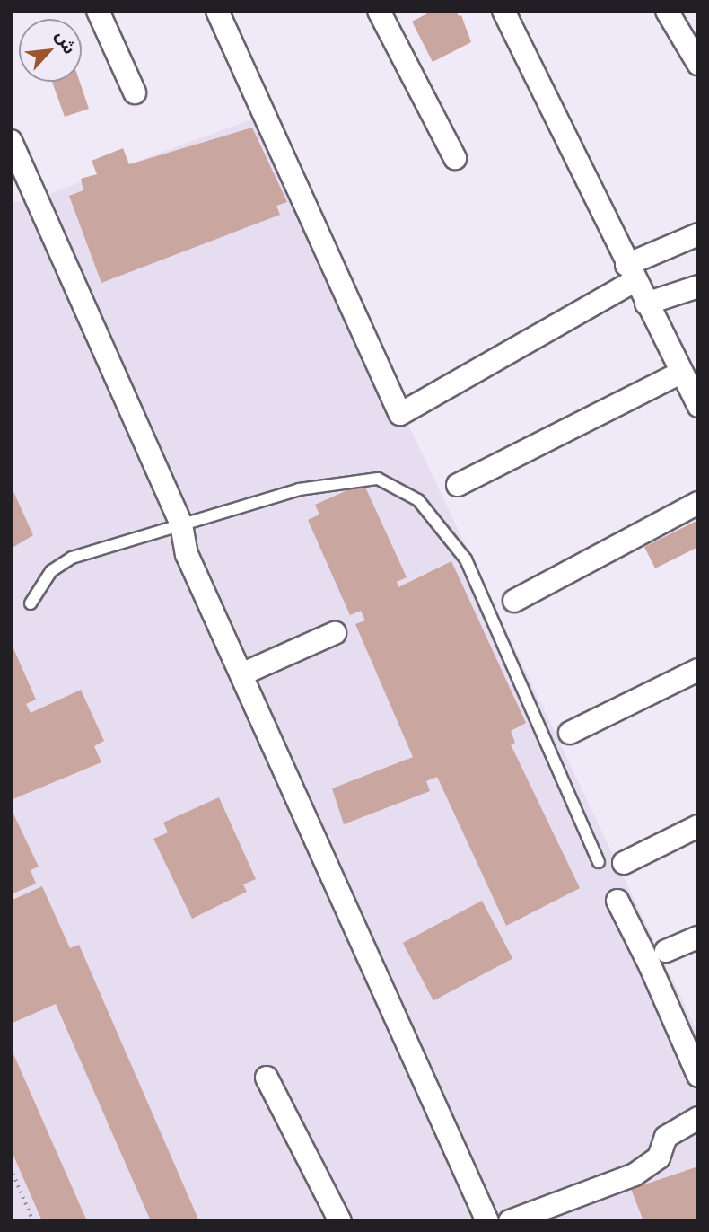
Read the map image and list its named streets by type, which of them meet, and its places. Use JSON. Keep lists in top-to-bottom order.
{
  "north": "top right"
}
